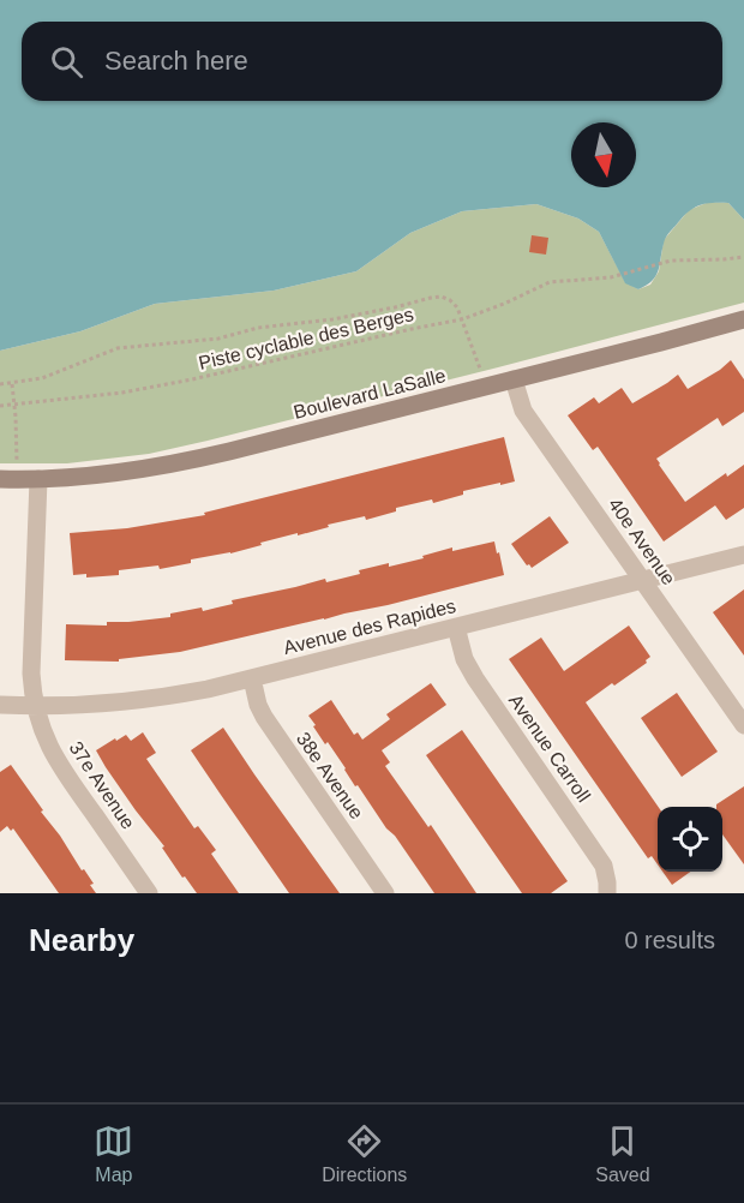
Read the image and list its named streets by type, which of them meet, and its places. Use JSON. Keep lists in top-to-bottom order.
{
  "streets": {
    "main road": ["Boulevard LaSalle"],
    "street": [
      "40e Avenue",
      "Avenue des Rapides",
      "Avenue Carroll",
      "38e Avenue",
      "37e Avenue"
    ],
    "path": ["Piste cyclable des Berges"]
  },
  "crossings": [
    ["Boulevard LaSalle", "40e Avenue"],
    ["Boulevard LaSalle", "37e Avenue"],
    ["40e Avenue", "Avenue des Rapides"],
    ["Avenue des Rapides", "Avenue Carroll"],
    ["Avenue des Rapides", "38e Avenue"],
    ["Avenue des Rapides", "37e Avenue"]
  ],
  "north": "bottom",
  "page": {
    "search": "Search here",
    "heading": ["Nearby", "0 results"],
    "nav": ["Map", "Directions", "Saved"]
  }
}
